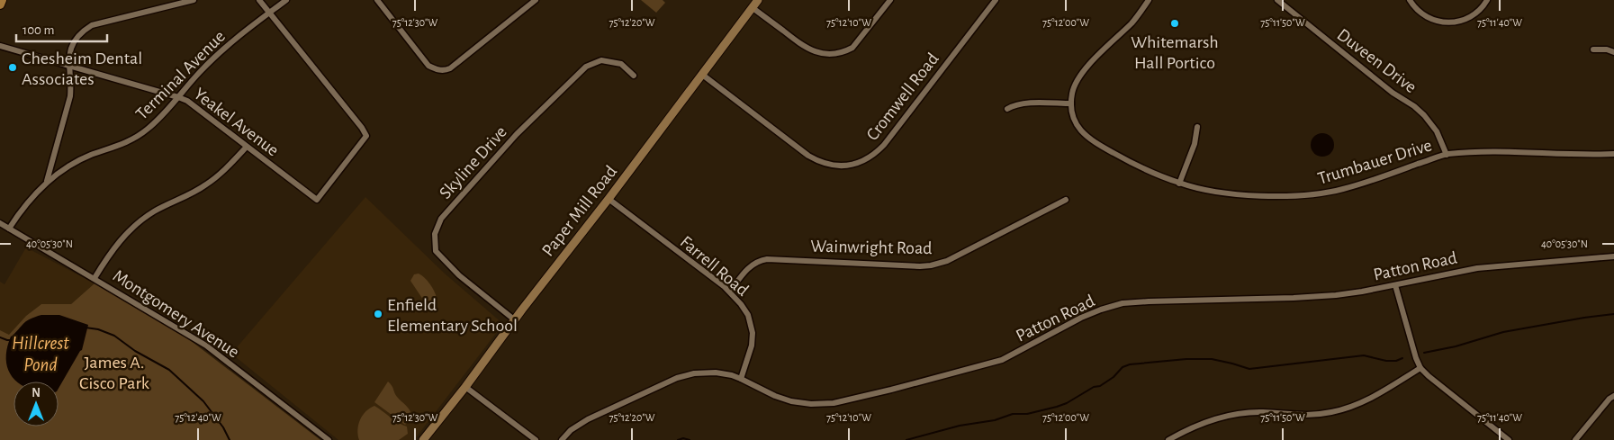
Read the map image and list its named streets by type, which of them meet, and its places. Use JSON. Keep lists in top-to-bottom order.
{
  "streets": {
    "main road": ["Paper Mill Road"],
    "street": [
      "Duveen Drive",
      "Terminal Avenue",
      "Cromwell Road",
      "Yeakel Avenue",
      "Trumbauer Drive",
      "Skyline Drive",
      "Wainwright Road",
      "Farrell Road",
      "Patton Road",
      "Montgomery Avenue"
    ]
  },
  "crossings": [
    ["Duveen Drive", "Trumbauer Drive"],
    ["Terminal Avenue", "Yeakel Avenue"],
    ["Terminal Avenue", "Montgomery Avenue"],
    ["Cromwell Road", "Paper Mill Road"],
    ["Skyline Drive", "Paper Mill Road"],
    ["Paper Mill Road", "Farrell Road"],
    ["Wainwright Road", "Farrell Road"],
    ["Farrell Road", "Patton Road"]
  ],
  "water": ["Hillcrest Pond"],
  "parks": ["James A. Cisco Park"],
  "places": ["Whitemarsh Hall Portico", "Chesheim Dental Associates", "Enfield Elementary School"],
  "scale_bar": "100 m",
  "north": "top",
  "coordinates": [
    "75°12'30\"W",
    "75°12'20\"W",
    "75°12'10\"W",
    "75°12'00\"W",
    "75°11'50\"W",
    "75°11'40\"W",
    "40°05'30\"N",
    "75°12'40\"W"
  ]
}
